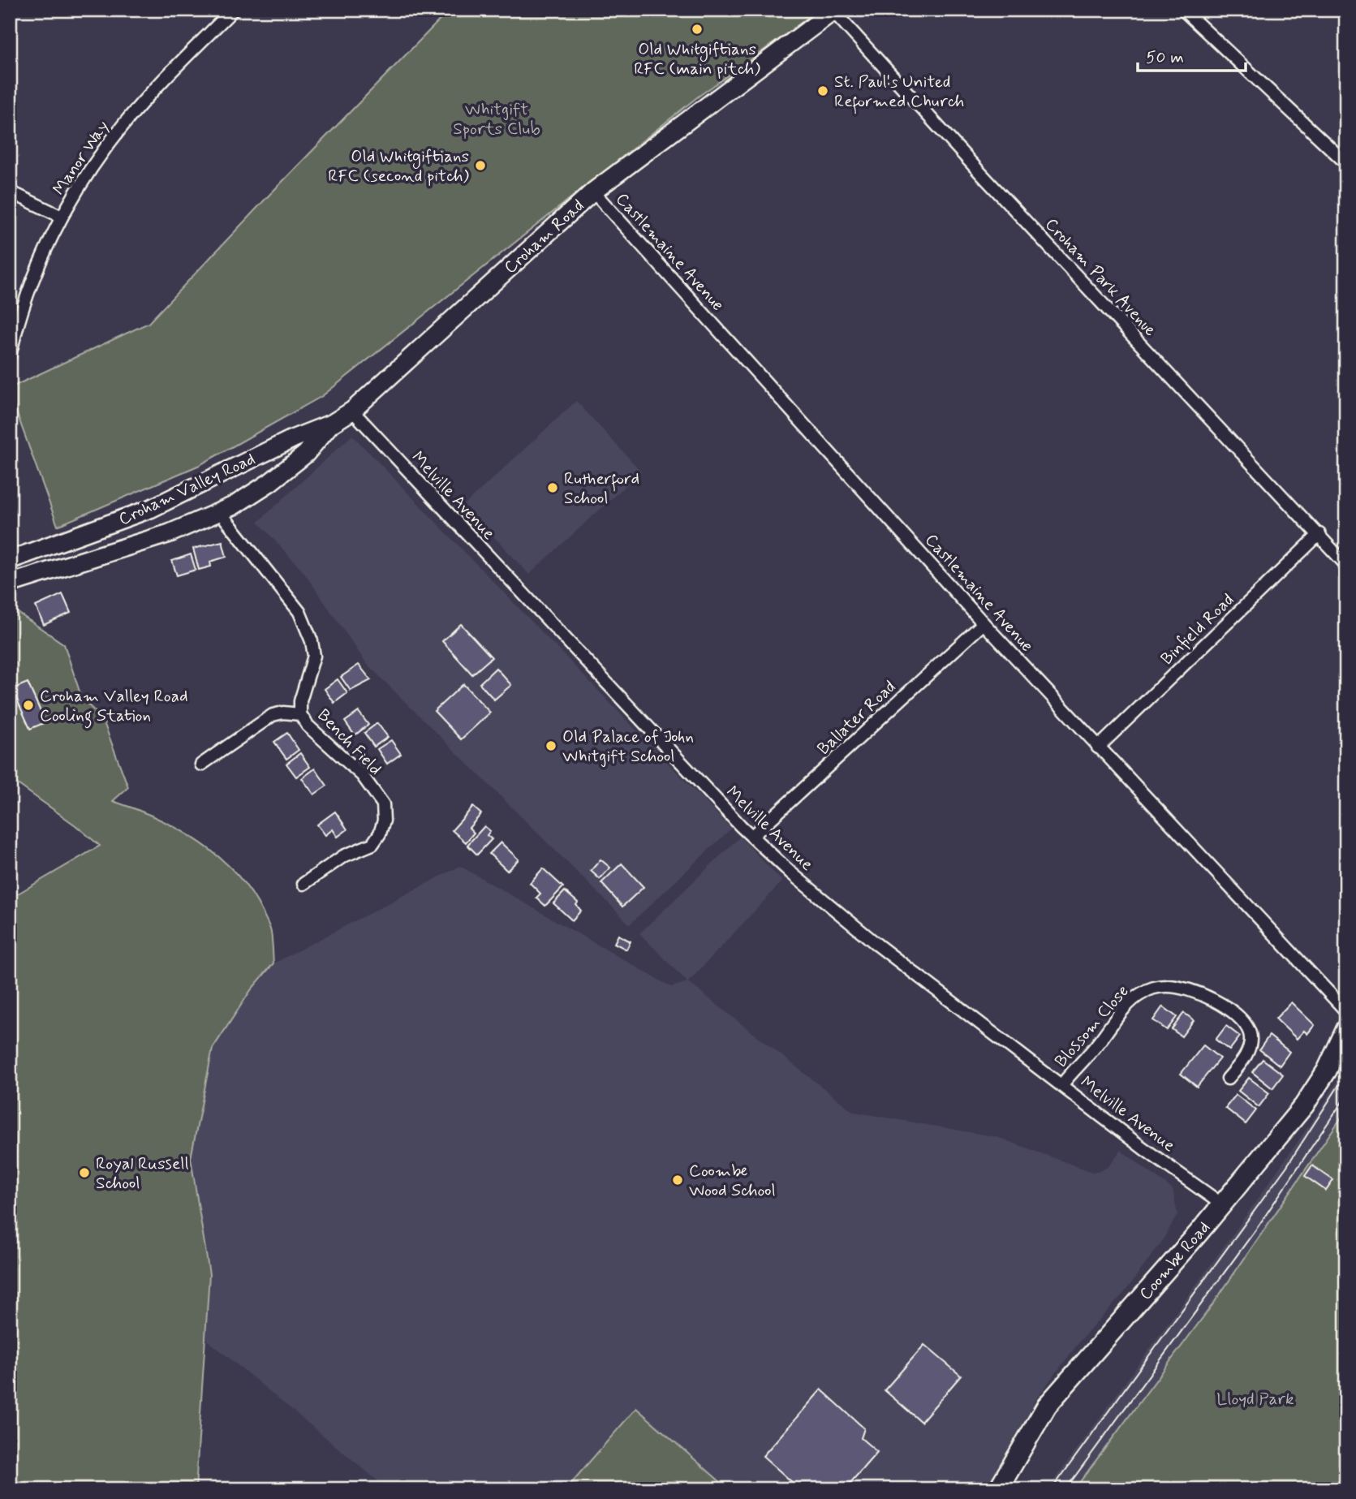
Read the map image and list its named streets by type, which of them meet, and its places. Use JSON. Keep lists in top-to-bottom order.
{
  "streets": {
    "main road": ["Coombe Road"],
    "street": [
      "Manor Way",
      "Croham Road",
      "Castlemaine Avenue",
      "Croham Park Avenue",
      "Croham Valley Road",
      "Melville Avenue",
      "Binfield Road",
      "Ballater Road",
      "Bench Field",
      "Blossom Close"
    ]
  },
  "crossings": [
    ["Croham Road", "Castlemaine Avenue"],
    ["Croham Road", "Croham Park Avenue"],
    ["Croham Road", "Croham Valley Road"],
    ["Croham Road", "Melville Avenue"],
    ["Castlemaine Avenue", "Binfield Road"],
    ["Castlemaine Avenue", "Ballater Road"],
    ["Croham Park Avenue", "Binfield Road"],
    ["Croham Valley Road", "Bench Field"],
    ["Melville Avenue", "Ballater Road"],
    ["Melville Avenue", "Blossom Close"],
    ["Melville Avenue", "Coombe Road"]
  ],
  "parks": ["Whitgift Sports Club", "Lloyd Park"],
  "places": [
    "Old Whitgiftians RFC (main pitch)",
    "St. Paul's United Reformed Church",
    "Old Whitgiftians RFC (second pitch)",
    "Rutherford School",
    "Croham Valley Road Cooling Station",
    "Old Palace of John Whitgift School",
    "Royal Russell School",
    "Coombe Wood School"
  ],
  "scale_bar": "50 m"
}
